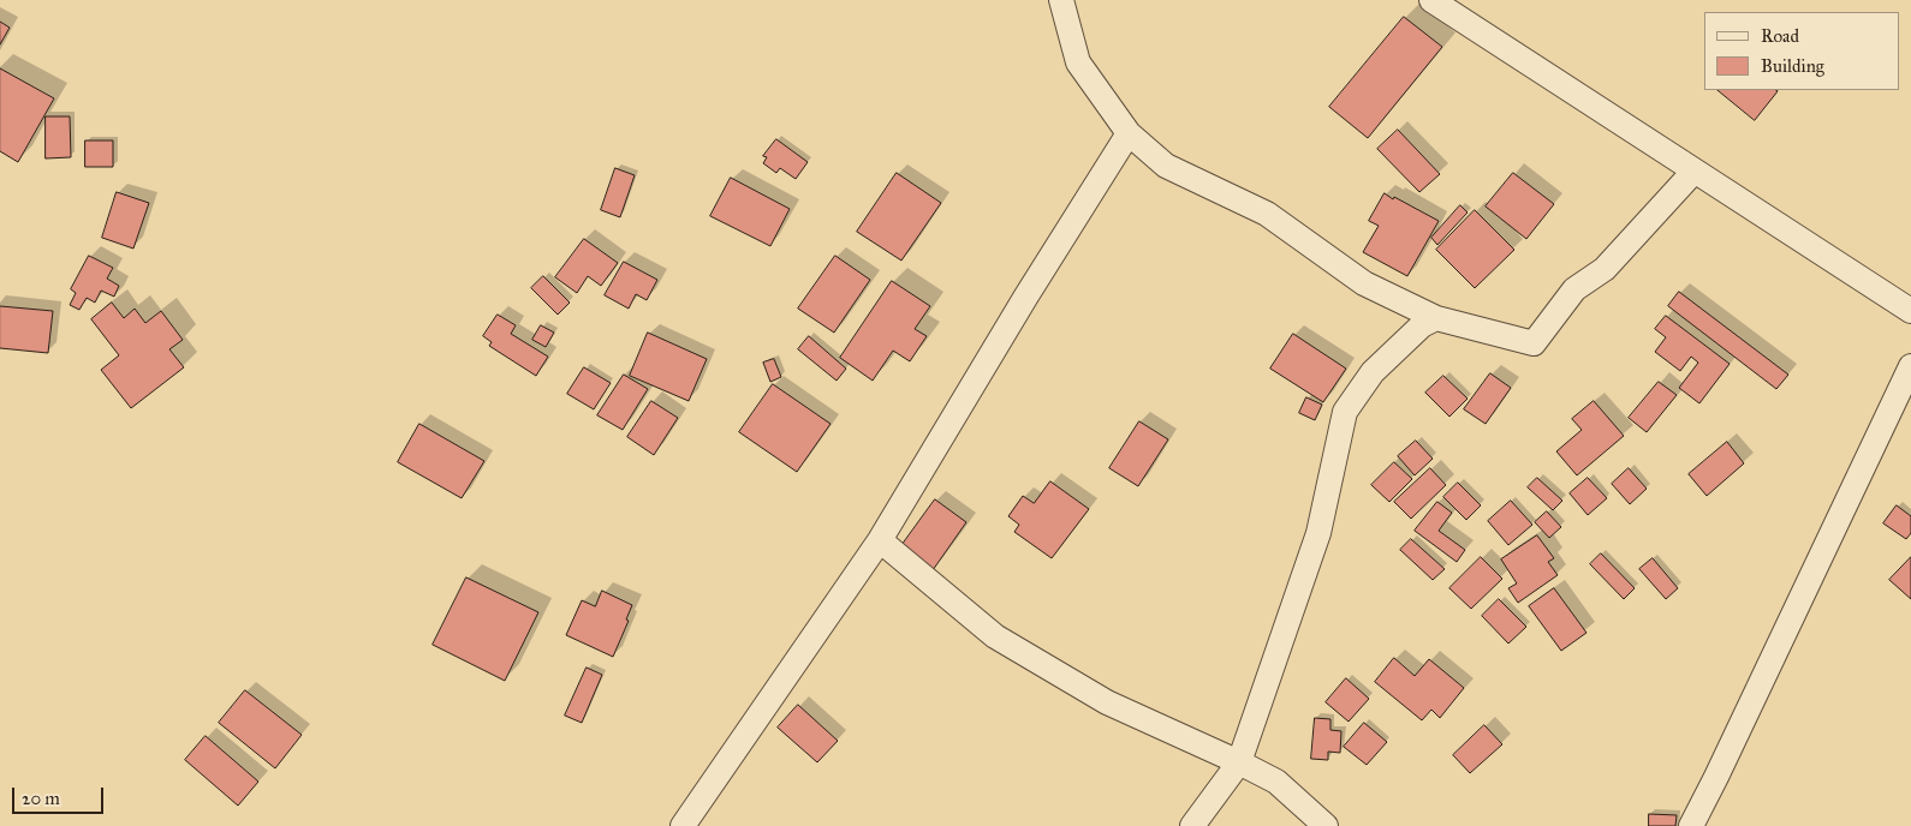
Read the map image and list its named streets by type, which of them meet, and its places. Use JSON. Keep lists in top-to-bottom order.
{
  "legend": ["Road", "Building"],
  "scale_bar": "20 m"
}
